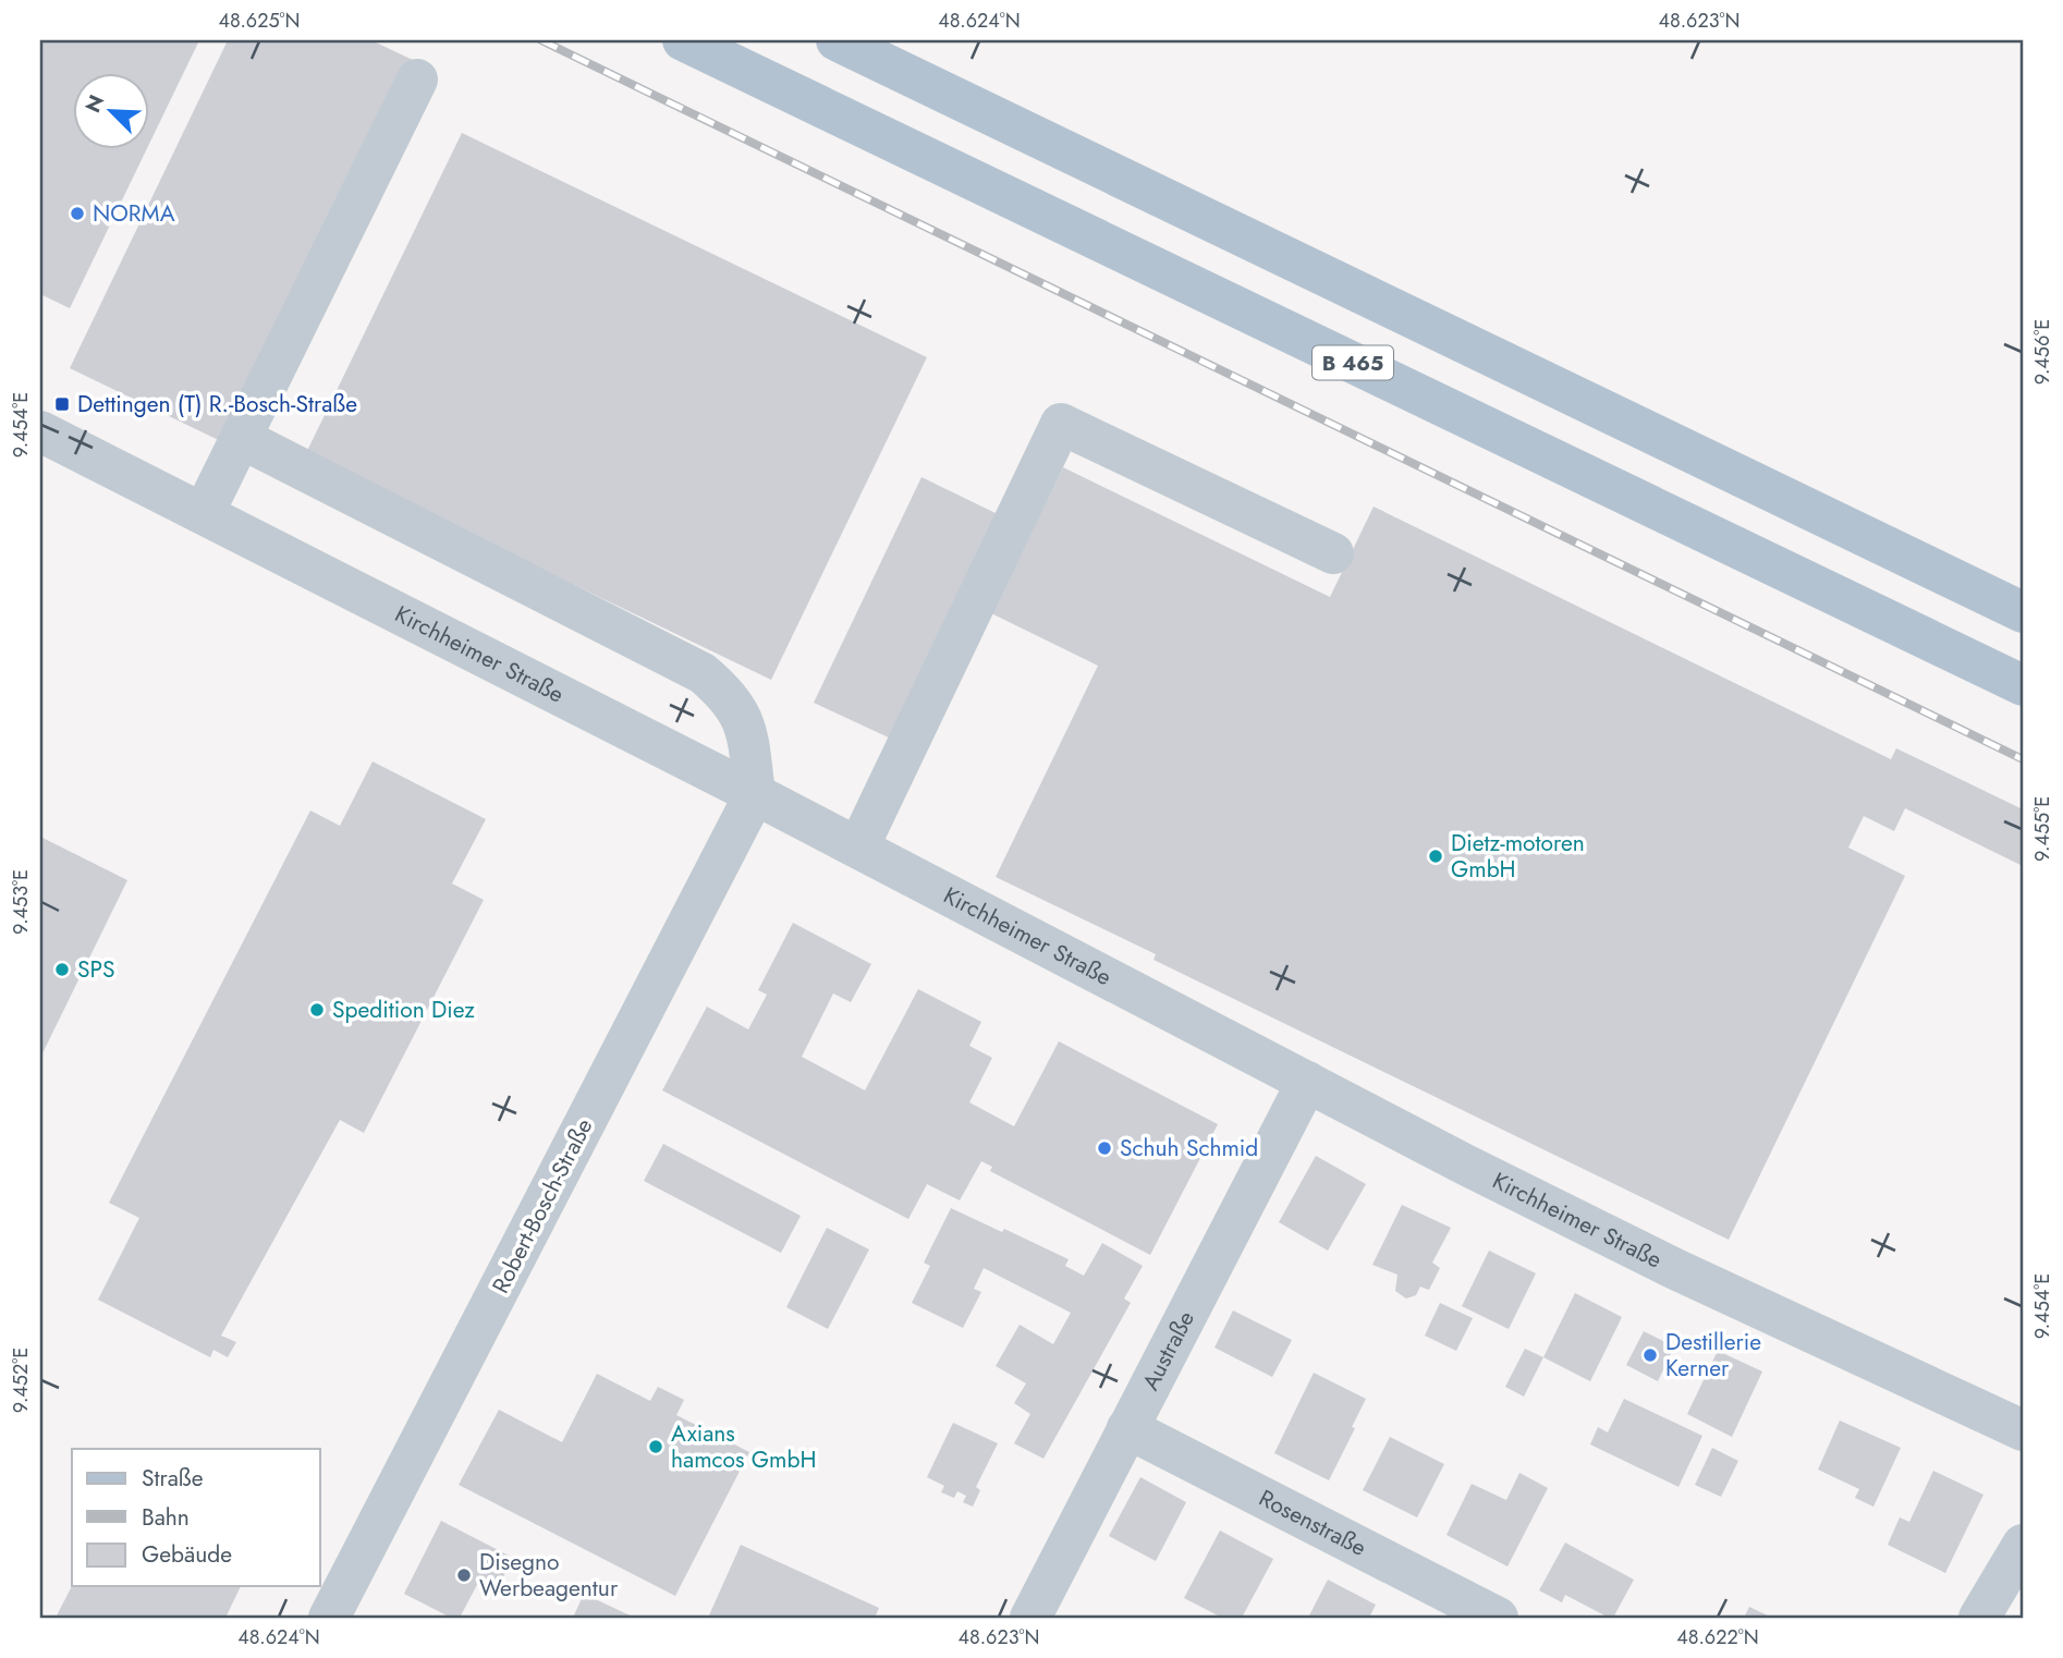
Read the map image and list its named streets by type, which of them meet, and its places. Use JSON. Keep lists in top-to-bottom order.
{
  "streets": {
    "main road": ["B 465"],
    "street": [
      "Kirchheimer Straße",
      "Robert-Bosch-Straße",
      "Austraße",
      "Rosenstraße"
    ]
  },
  "crossings": [
    ["Kirchheimer Straße", "Robert-Bosch-Straße"],
    ["Kirchheimer Straße", "Austraße"],
    ["Austraße", "Rosenstraße"]
  ],
  "places": {
    "other": [
      "NORMA",
      "Dietz‐motoren GmbH",
      "SPS",
      "Spedition Diez",
      "Schuh Schmid",
      "Destillerie Kerner",
      "Axians hamcos GmbH",
      "Disegno Werbeagentur"
    ],
    "transit": ["Dettingen (T) R.-Bosch-Straße"]
  },
  "legend": ["Straße", "Bahn", "Gebäude"],
  "north": "top left",
  "coordinates": [
    "48.625°N",
    "48.624°N",
    "48.623°N",
    "9.456°E",
    "9.454°E",
    "9.455°E",
    "9.453°E",
    "9.452°E",
    "48.622°N"
  ]
}
